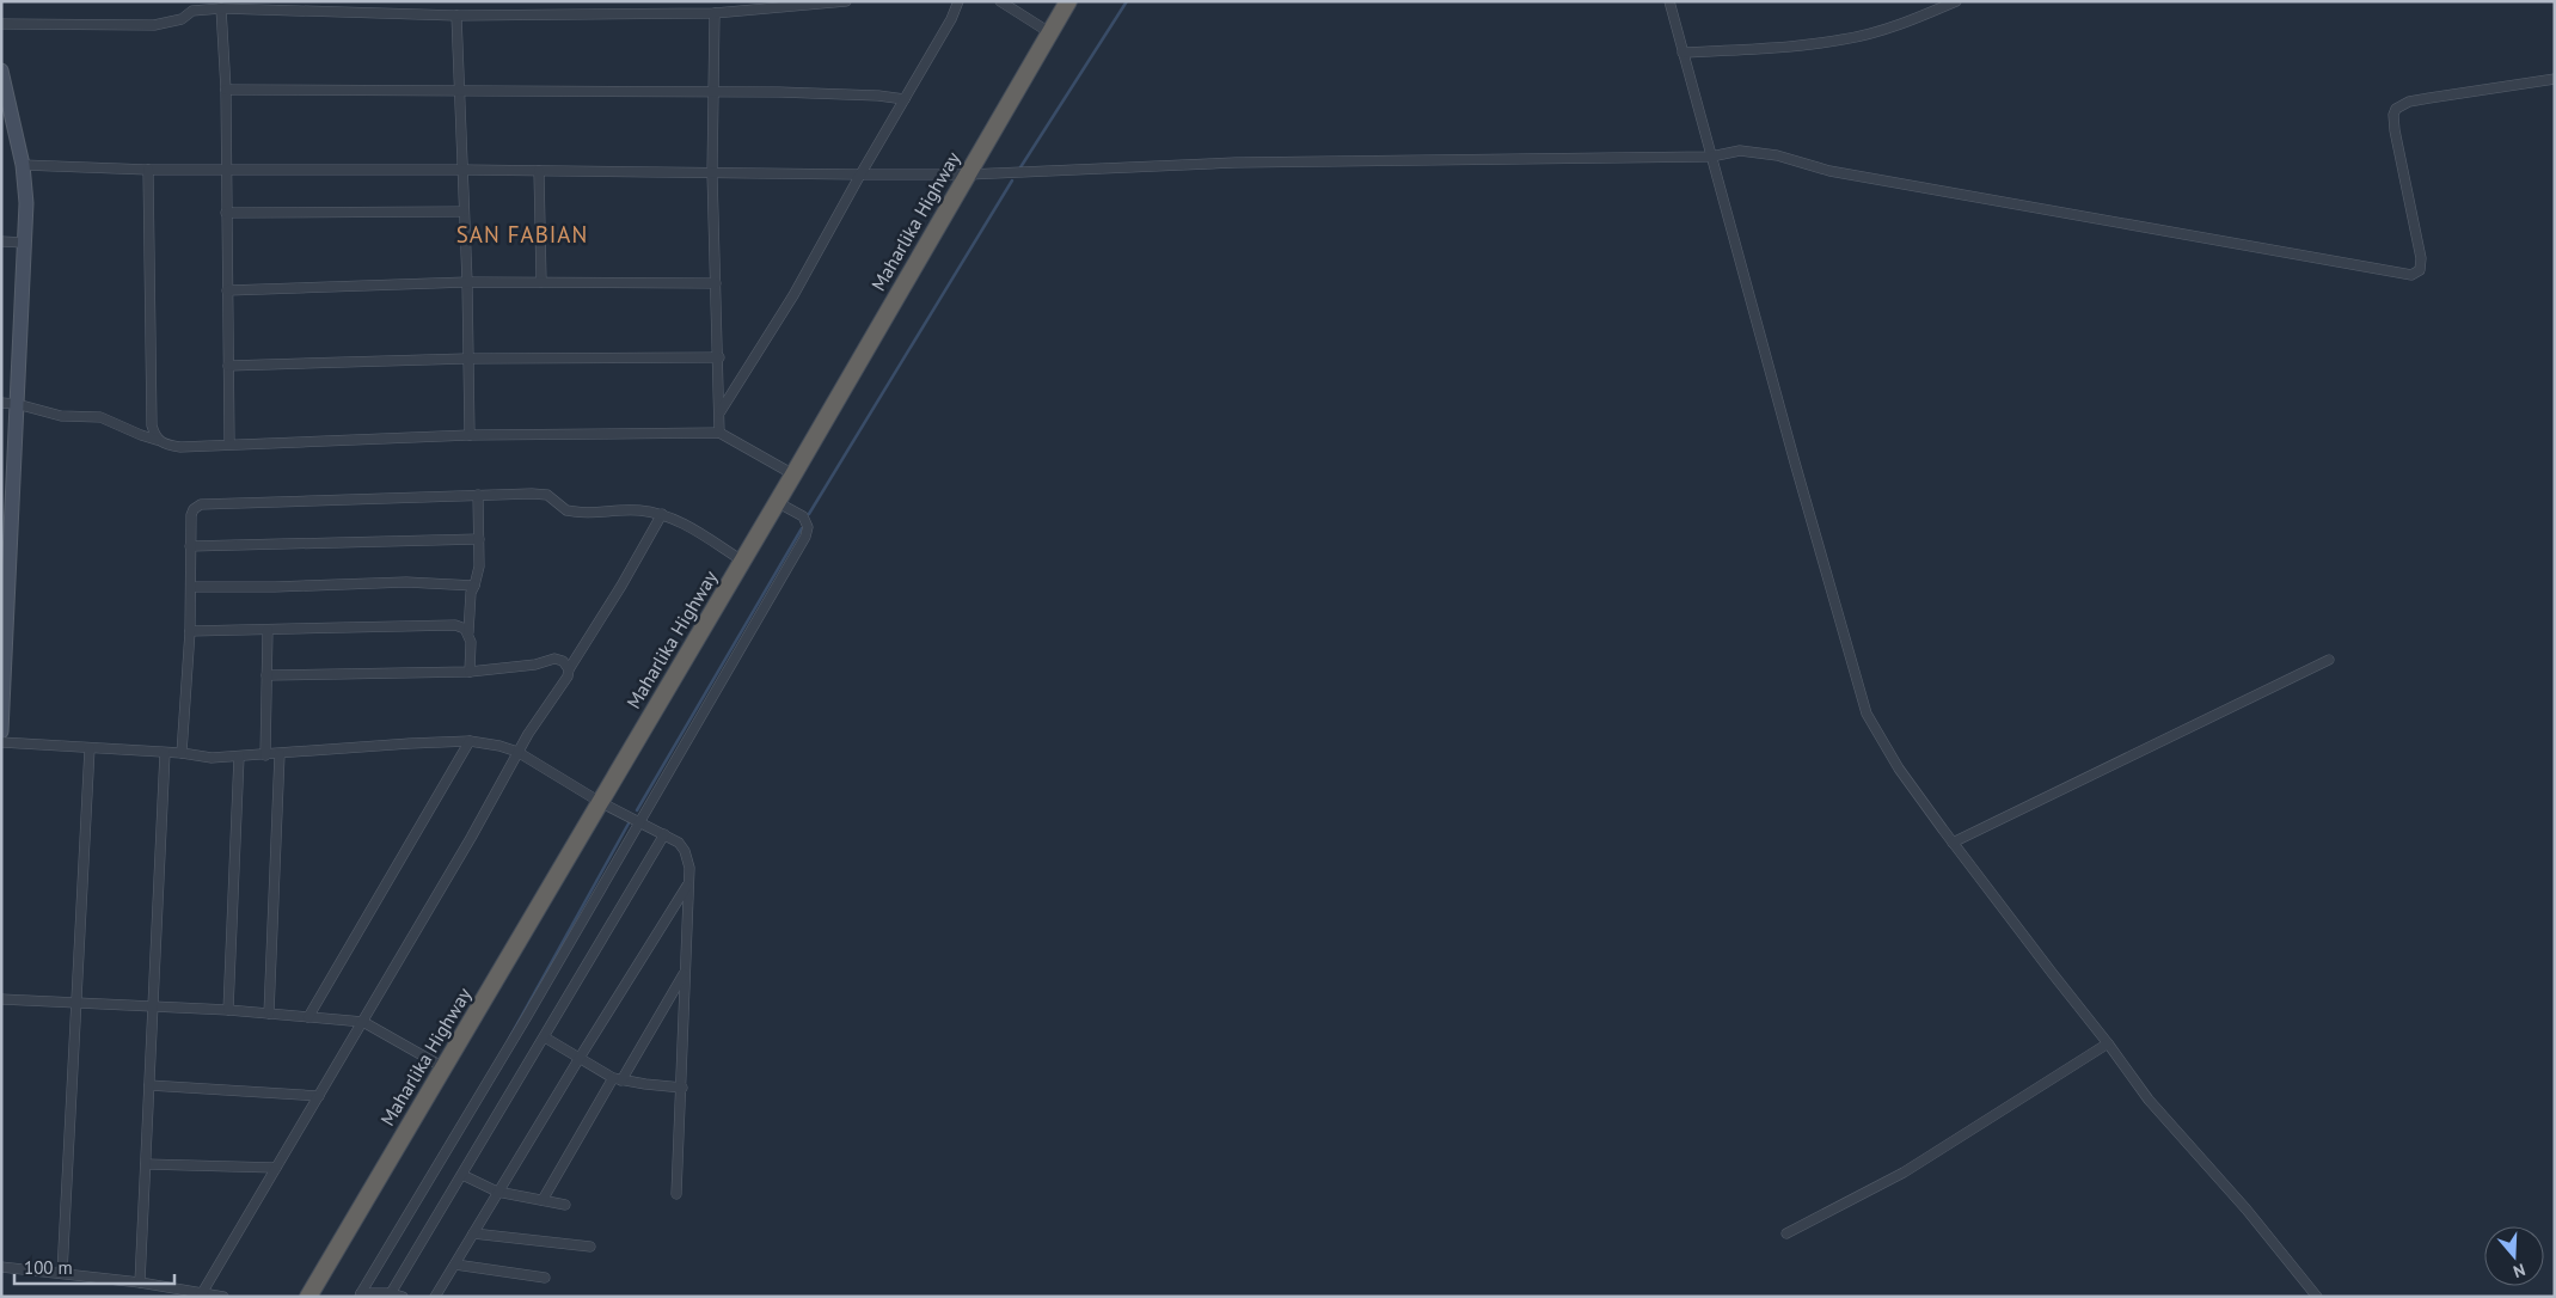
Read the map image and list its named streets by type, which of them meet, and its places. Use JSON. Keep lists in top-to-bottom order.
{
  "streets": {
    "highway": ["Maharlika Highway"]
  },
  "districts": ["SAN FABIAN"],
  "scale_bar": "100 m",
  "north": "bottom"
}
